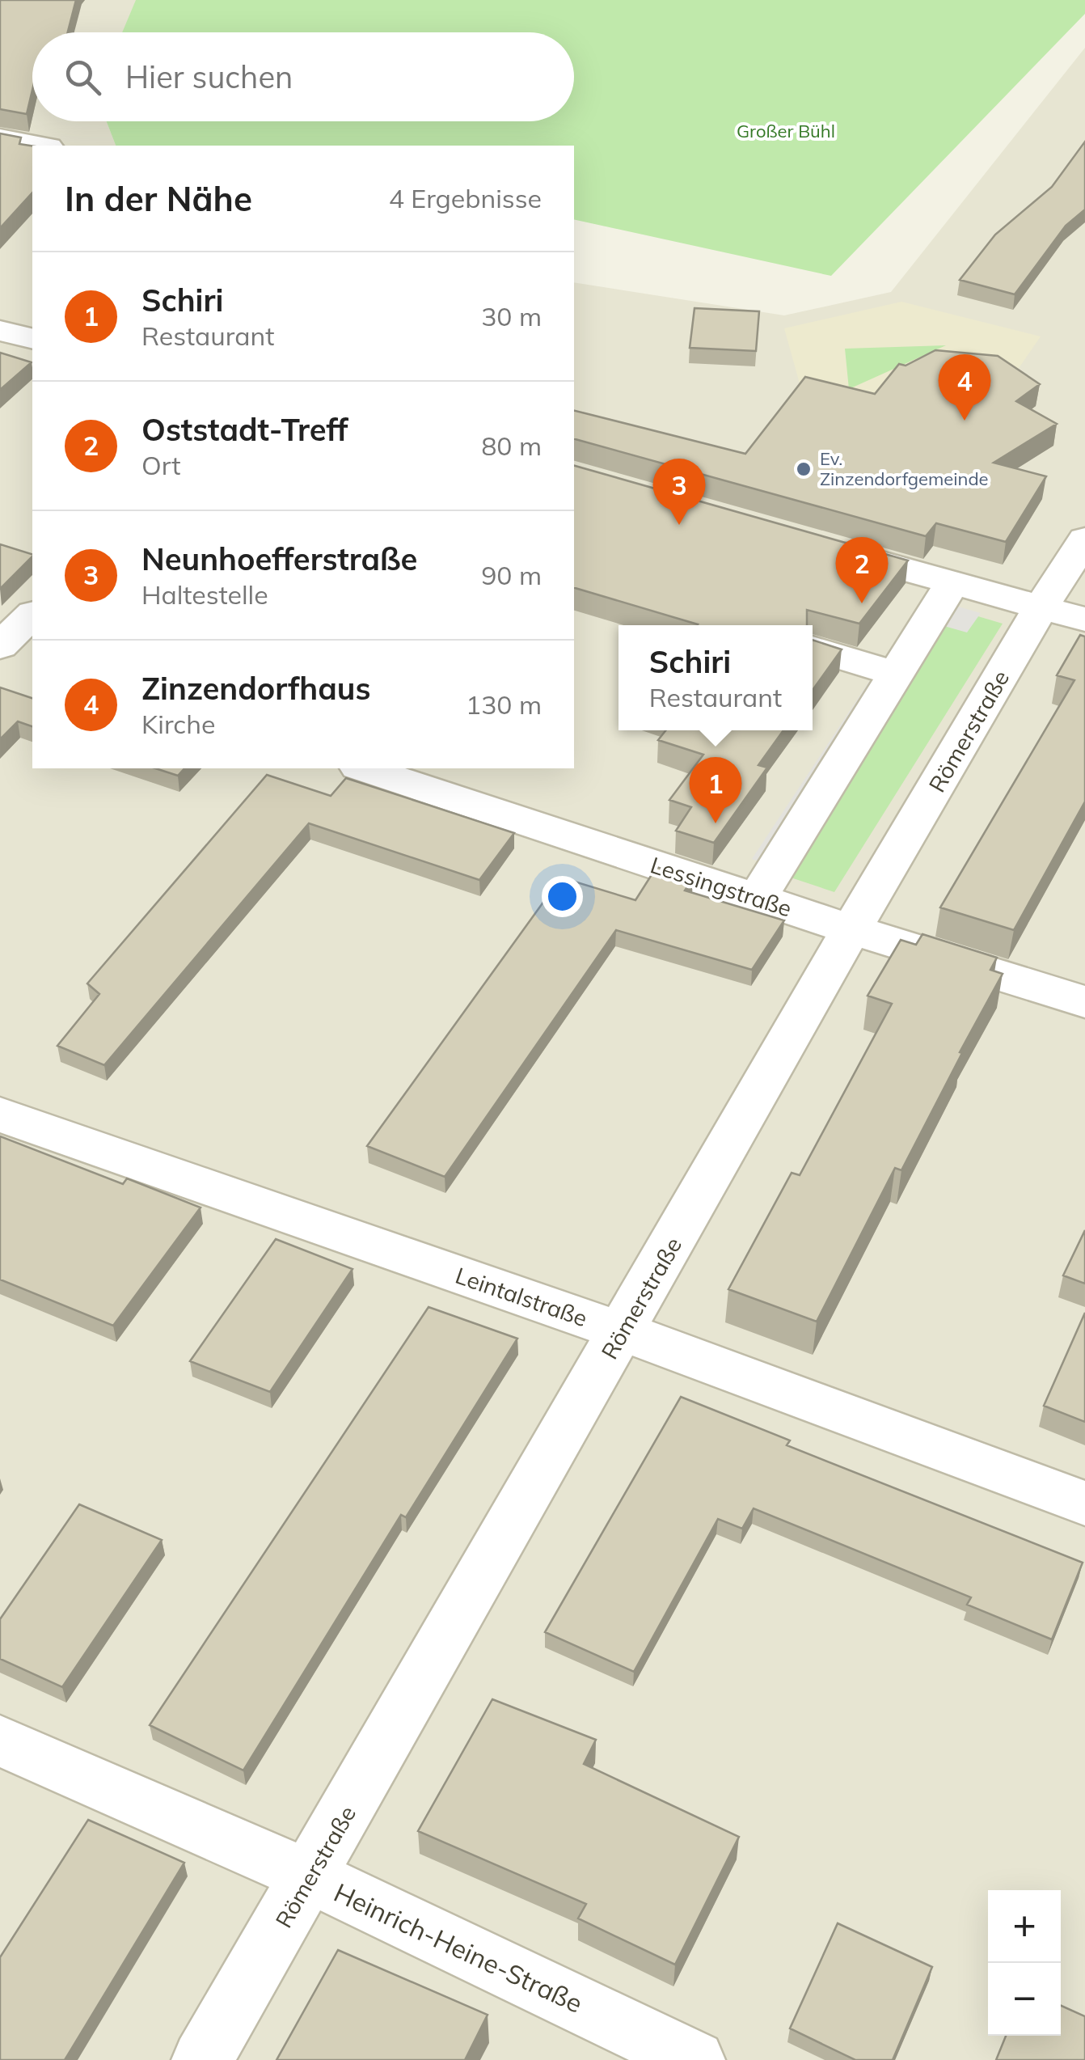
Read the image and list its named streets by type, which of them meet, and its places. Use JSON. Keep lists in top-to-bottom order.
{
  "streets": {
    "street": [
      "Römerstraße",
      "Lessingstraße",
      "Leintalstraße",
      "Heinrich-Heine-Straße"
    ]
  },
  "crossings": [
    ["Römerstraße", "Lessingstraße"],
    ["Römerstraße", "Leintalstraße"],
    ["Römerstraße", "Heinrich-Heine-Straße"]
  ],
  "parks": ["Großer Bühl"],
  "places": ["Ev. Zinzendorfgemeinde"],
  "page": {
    "search": "Hier suchen",
    "heading": ["In der Nähe", "4 Ergebnisse"],
    "list": [
      {
        "mark": "1",
        "name": "Schiri",
        "note": "Restaurant",
        "value": "30 m"
      },
      {
        "mark": "2",
        "name": "Oststadt-Treff",
        "note": "Ort",
        "value": "80 m"
      },
      {
        "mark": "3",
        "name": "Neunhoefferstraße",
        "note": "Haltestelle",
        "value": "90 m"
      },
      {
        "mark": "4",
        "name": "Zinzendorfhaus",
        "note": "Kirche",
        "value": "130 m"
      }
    ],
    "pins": [
      "4",
      "3",
      "2",
      "1"
    ],
    "popup": ["Schiri", "Restaurant"],
    "map_buttons": ["+", "−"]
  }
}
